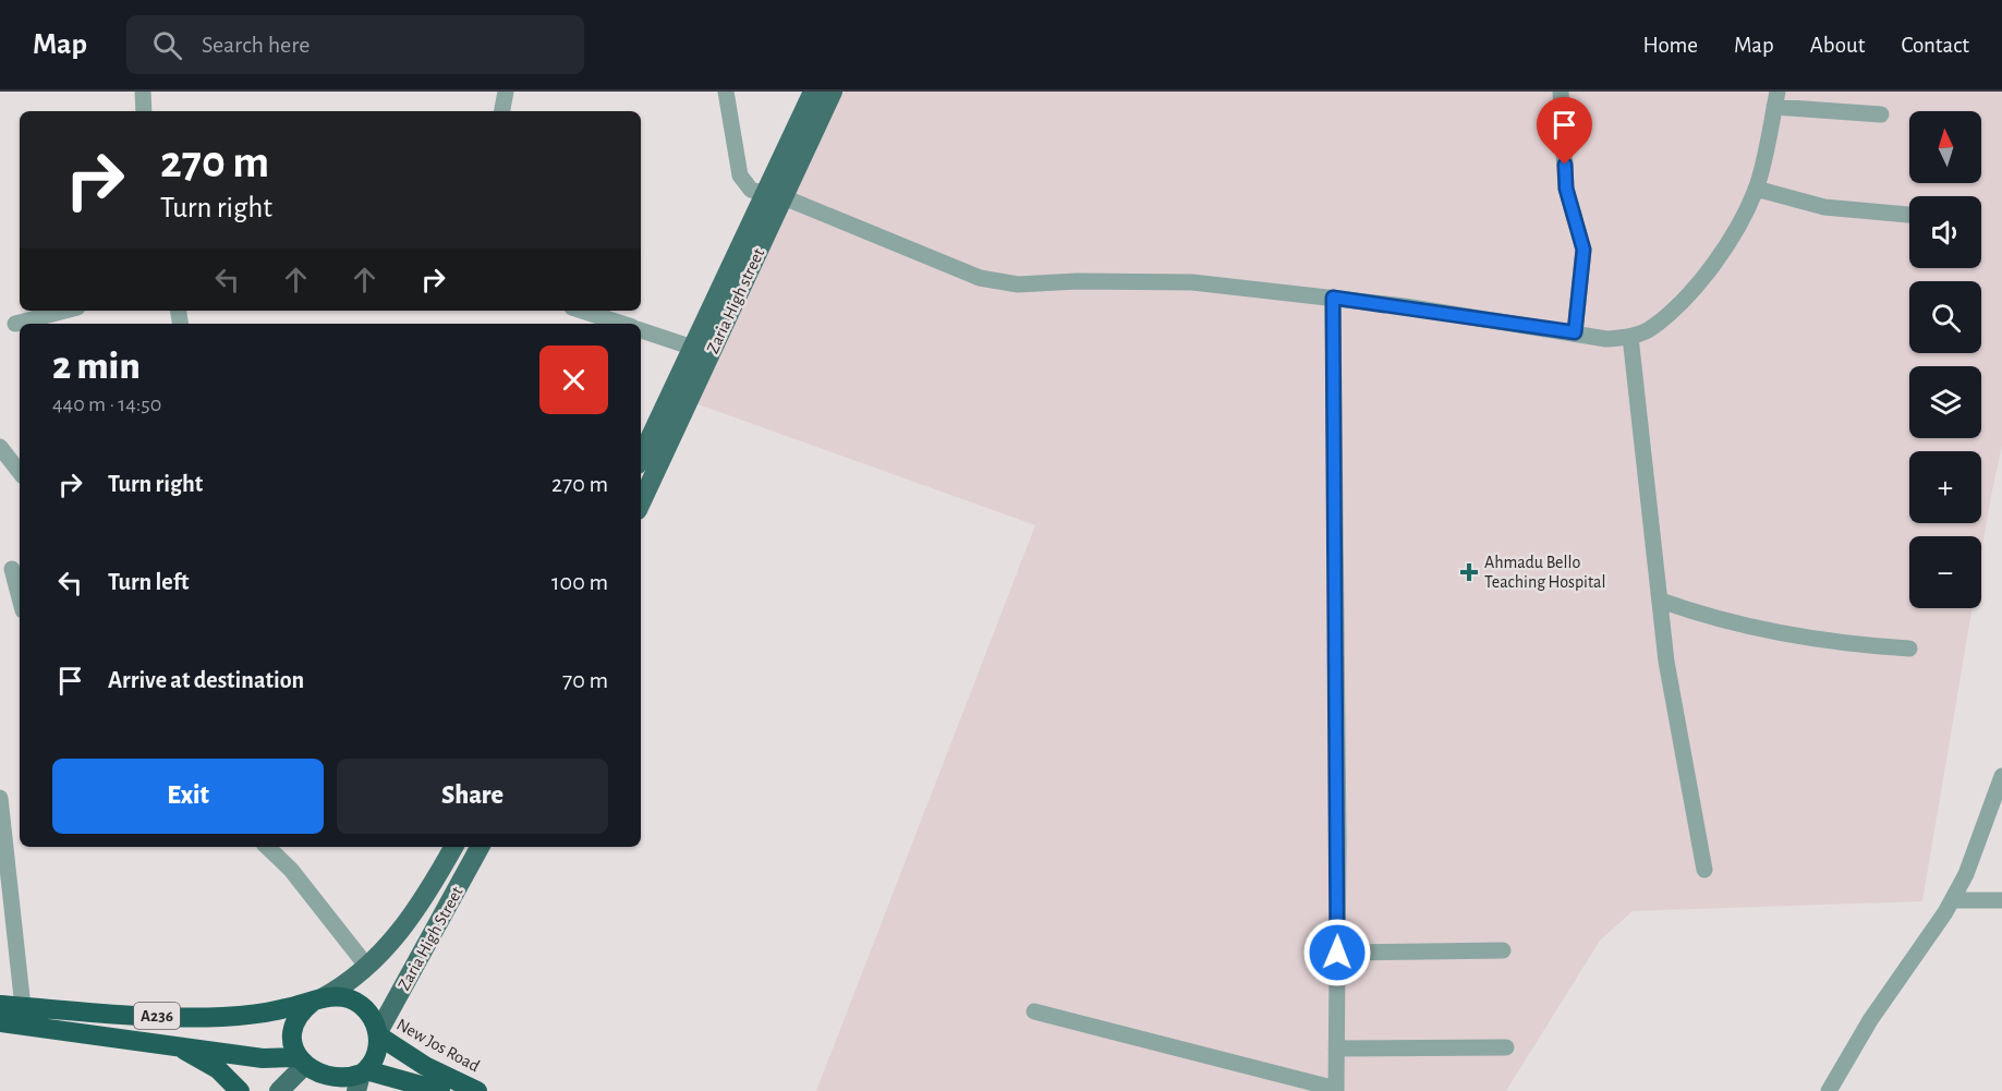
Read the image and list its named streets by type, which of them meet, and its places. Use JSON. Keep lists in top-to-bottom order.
{
  "streets": {
    "highway": ["A236", "New Jos Road"],
    "main road": ["Zaria High street", "Zaria High Street"]
  },
  "crossings": [
    ["Zaria High Street", "A236"],
    ["Zaria High Street", "New Jos Road"],
    ["A236", "New Jos Road"]
  ],
  "places": {
    "health": ["Ahmadu Bello Teaching Hospital"]
  },
  "north": "top",
  "page": {
    "header": "Map",
    "search": "Search here",
    "nav": [
      "Home",
      "Map",
      "About",
      "Contact"
    ],
    "map_buttons": ["+", "−"],
    "turn": ["270 m", "Turn right"],
    "heading": ["2 min", "440 m · 14:50"],
    "list": [
      {
        "name": "Turn right",
        "value": "270 m"
      },
      {
        "name": "Turn left",
        "value": "100 m"
      },
      {
        "name": "Arrive at destination",
        "value": "70 m"
      }
    ],
    "buttons": ["Exit", "Share"]
  }
}
